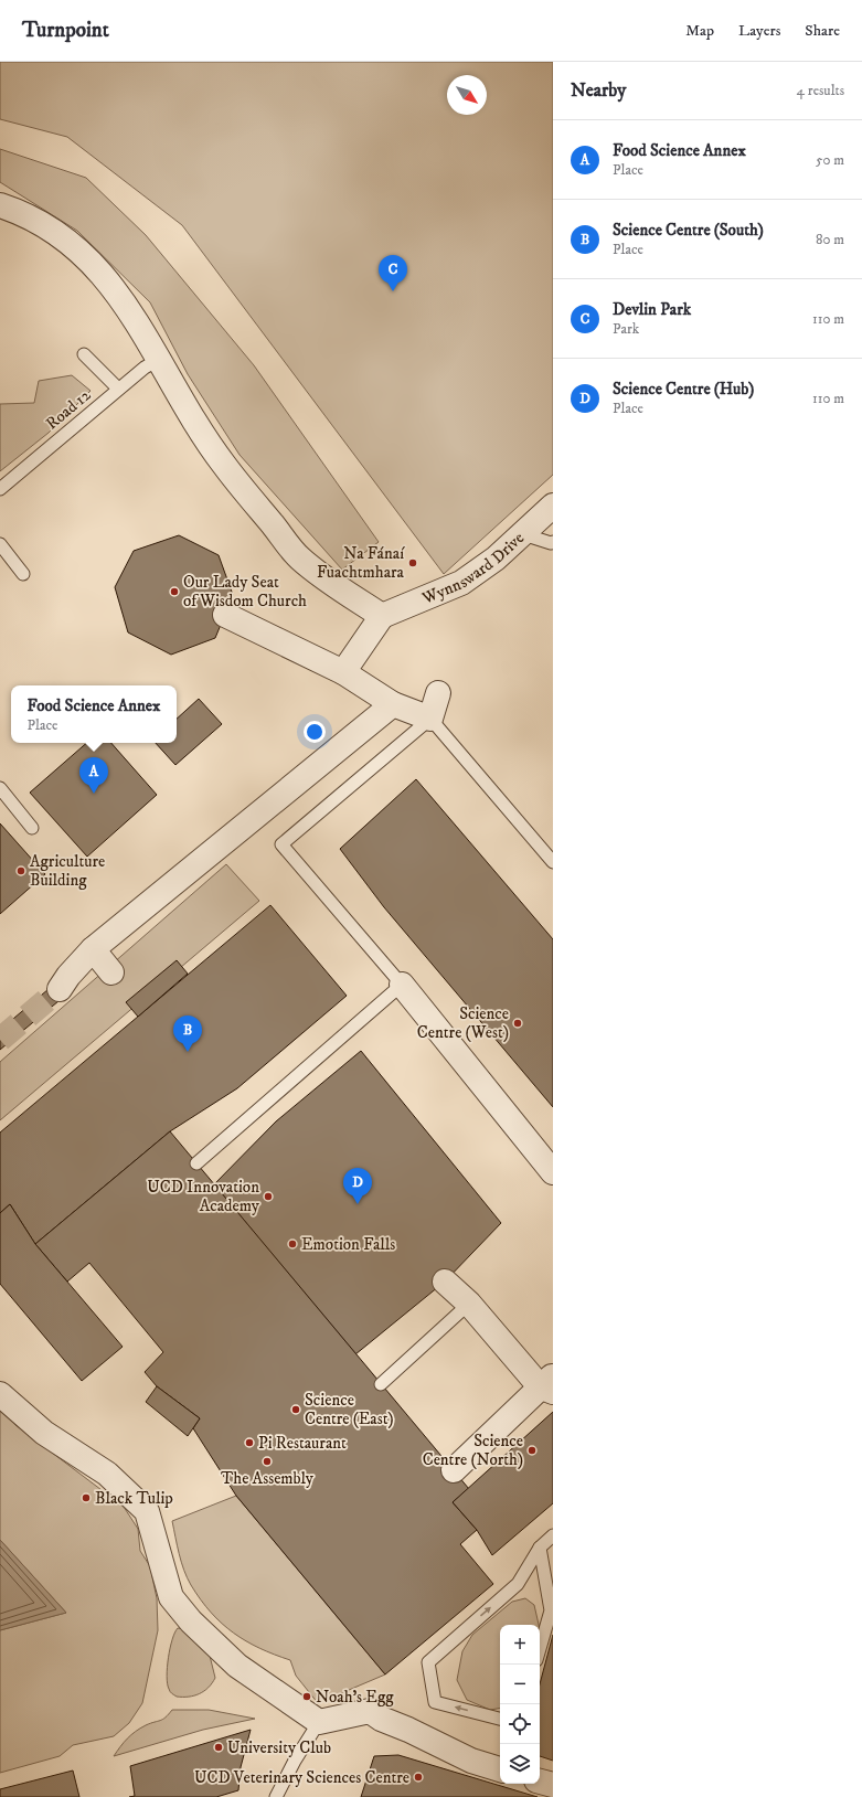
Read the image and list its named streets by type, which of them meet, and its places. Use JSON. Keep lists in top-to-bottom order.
{
  "streets": {
    "street": ["Wynnsward Drive"],
    "lane": ["Road 12"]
  },
  "places": [
    "Na Fánaí Fuachtmhara",
    "Our Lady Seat of Wisdom Church",
    "Agriculture Building",
    "Science Centre (West)",
    "UCD Innovation Academy",
    "Emotion Falls",
    "Science Centre (East)",
    "Pi Restaurant",
    "Science Centre (North)",
    "The Assembly",
    "Black Tulip",
    "Noah’s Egg",
    "University Club",
    "UCD Veterinary Sciences Centre"
  ],
  "north": "bottom right",
  "page": {
    "header": "Turnpoint",
    "nav": ["Map", "Layers", "Share"],
    "heading": ["Nearby", "4 results"],
    "list": [
      {
        "mark": "A",
        "name": "Food Science Annex",
        "note": "Place",
        "value": "50 m"
      },
      {
        "mark": "B",
        "name": "Science Centre (South)",
        "note": "Place",
        "value": "80 m"
      },
      {
        "mark": "C",
        "name": "Devlin Park",
        "note": "Park",
        "value": "110 m"
      },
      {
        "mark": "D",
        "name": "Science Centre (Hub)",
        "note": "Place",
        "value": "110 m"
      }
    ],
    "pins": [
      "C",
      "A",
      "B",
      "D"
    ],
    "popup": ["Food Science Annex", "Place"],
    "map_buttons": ["+", "−"]
  }
}
